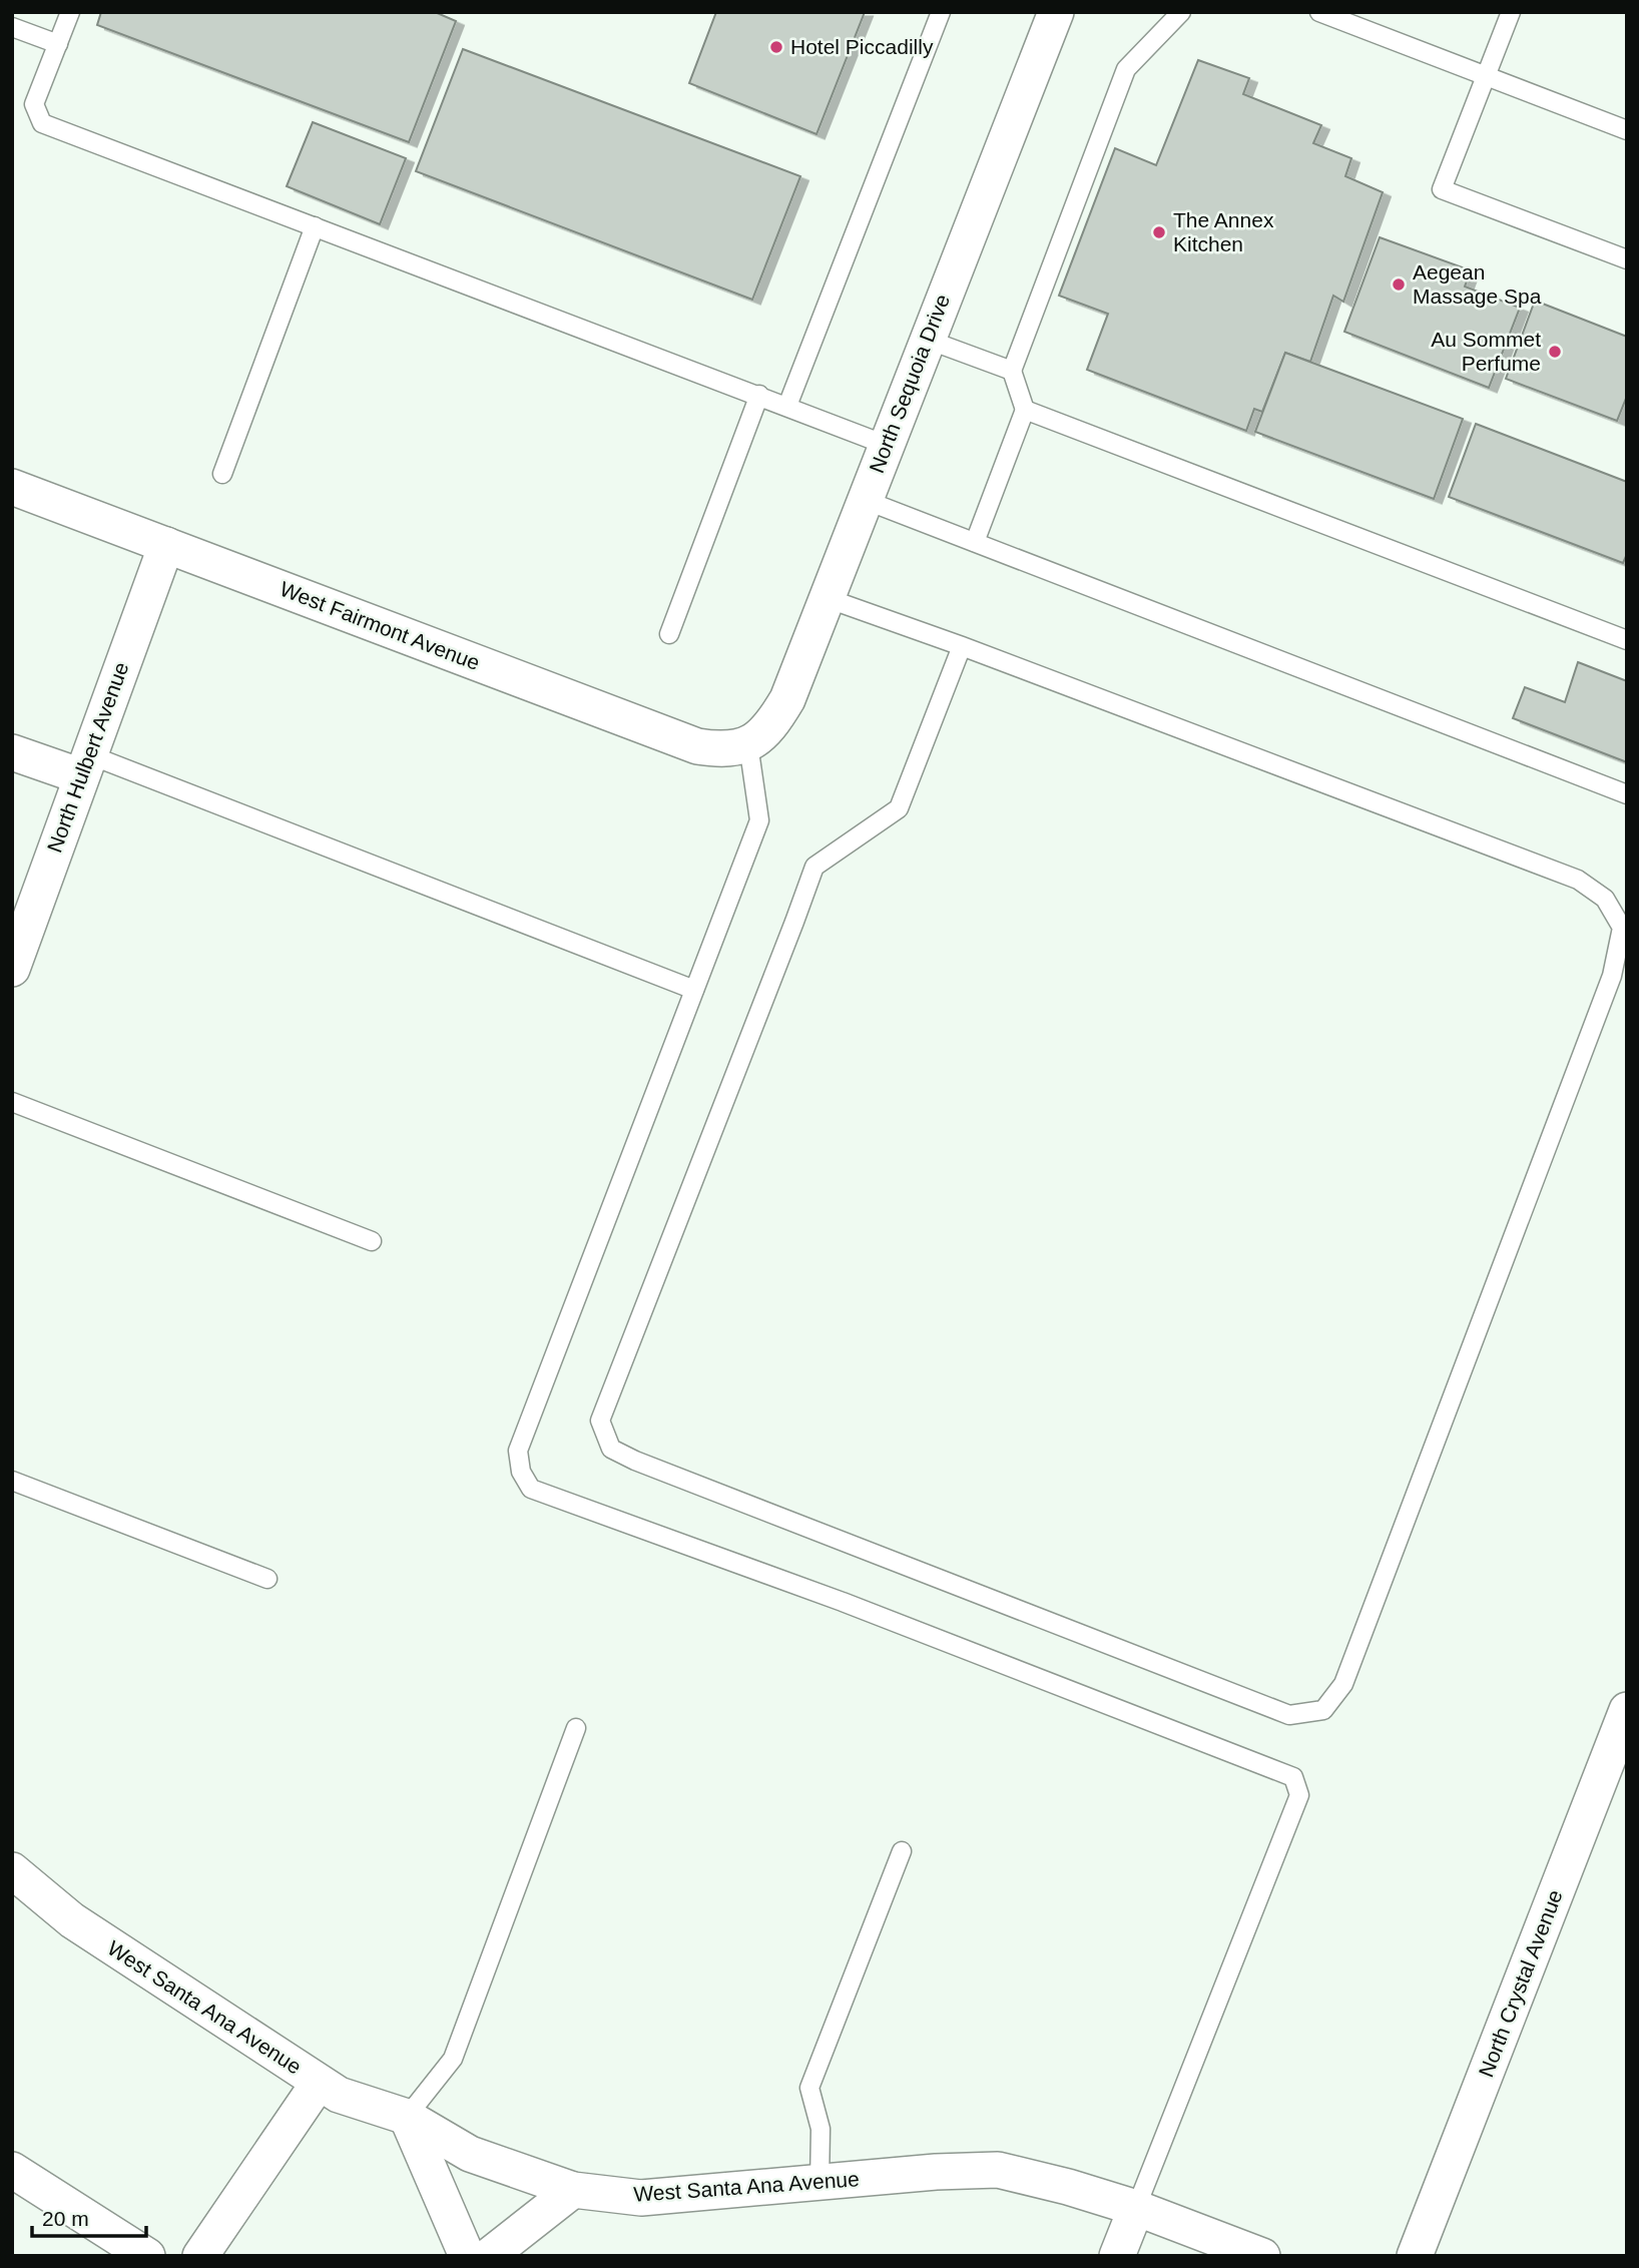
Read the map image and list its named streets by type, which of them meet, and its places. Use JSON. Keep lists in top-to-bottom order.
{
  "streets": {
    "street": [
      "North Sequoia Drive",
      "West Fairmont Avenue",
      "North Hulbert Avenue",
      "North Crystal Avenue",
      "West Santa Ana Avenue"
    ]
  },
  "crossings": [
    ["North Sequoia Drive", "West Fairmont Avenue"],
    ["West Fairmont Avenue", "North Hulbert Avenue"]
  ],
  "places": [
    "Hotel Piccadilly",
    "The Annex Kitchen",
    "Aegean Massage Spa",
    "Au Sommet Perfume"
  ],
  "scale_bar": "20 m"
}
